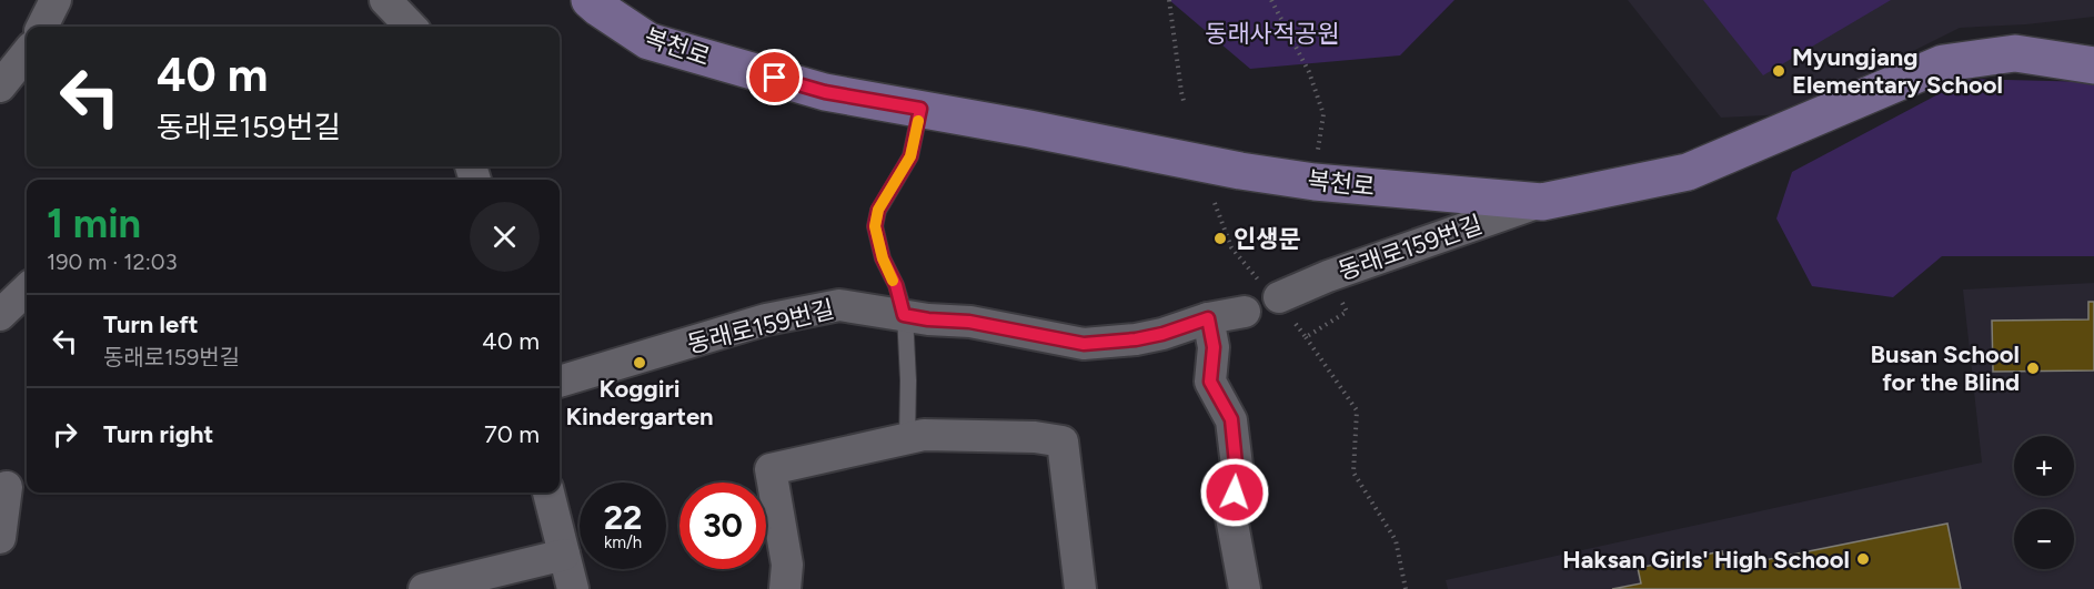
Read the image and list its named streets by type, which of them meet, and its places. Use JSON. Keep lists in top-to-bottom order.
{
  "streets": {
    "street": ["복천로", "동래로159번길"]
  },
  "crossings": [
    ["복천로", "동래로159번길"]
  ],
  "parks": ["동래사적공원"],
  "places": [
    "Myungjang Elementary School",
    "인생문",
    "Koggiri Kindergarten",
    "Busan School for the Blind",
    "Haksan Girls' High School"
  ],
  "page": {
    "turn": ["40 m", "동래로159번길"],
    "heading": ["1 min", "190 m · 12:03"],
    "list": [
      {
        "name": "Turn left",
        "note": "동래로159번길",
        "value": "40 m"
      },
      {
        "name": "Turn right",
        "value": "70 m"
      }
    ],
    "map_buttons": ["+", "−"],
    "speed": "22 km/h",
    "limit": "30"
  }
}
